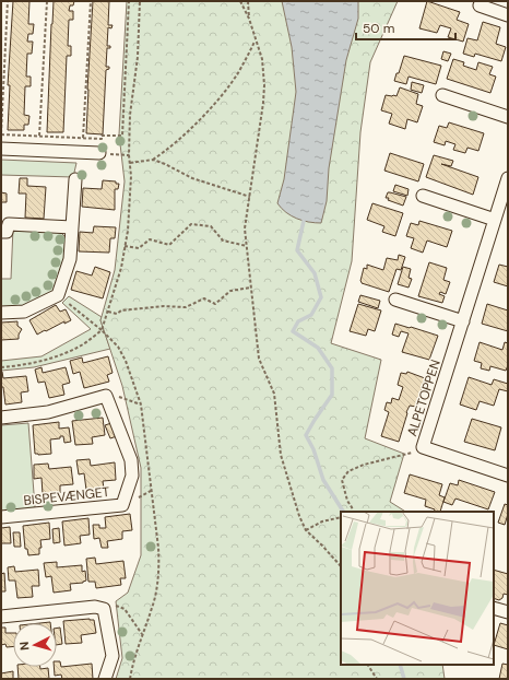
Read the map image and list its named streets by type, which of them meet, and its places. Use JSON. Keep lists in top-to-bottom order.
{
  "streets": {
    "street": ["ALPETOPPEN", "BISPEVÆNGET"]
  },
  "scale_bar": "50 m",
  "north": "left"
}
